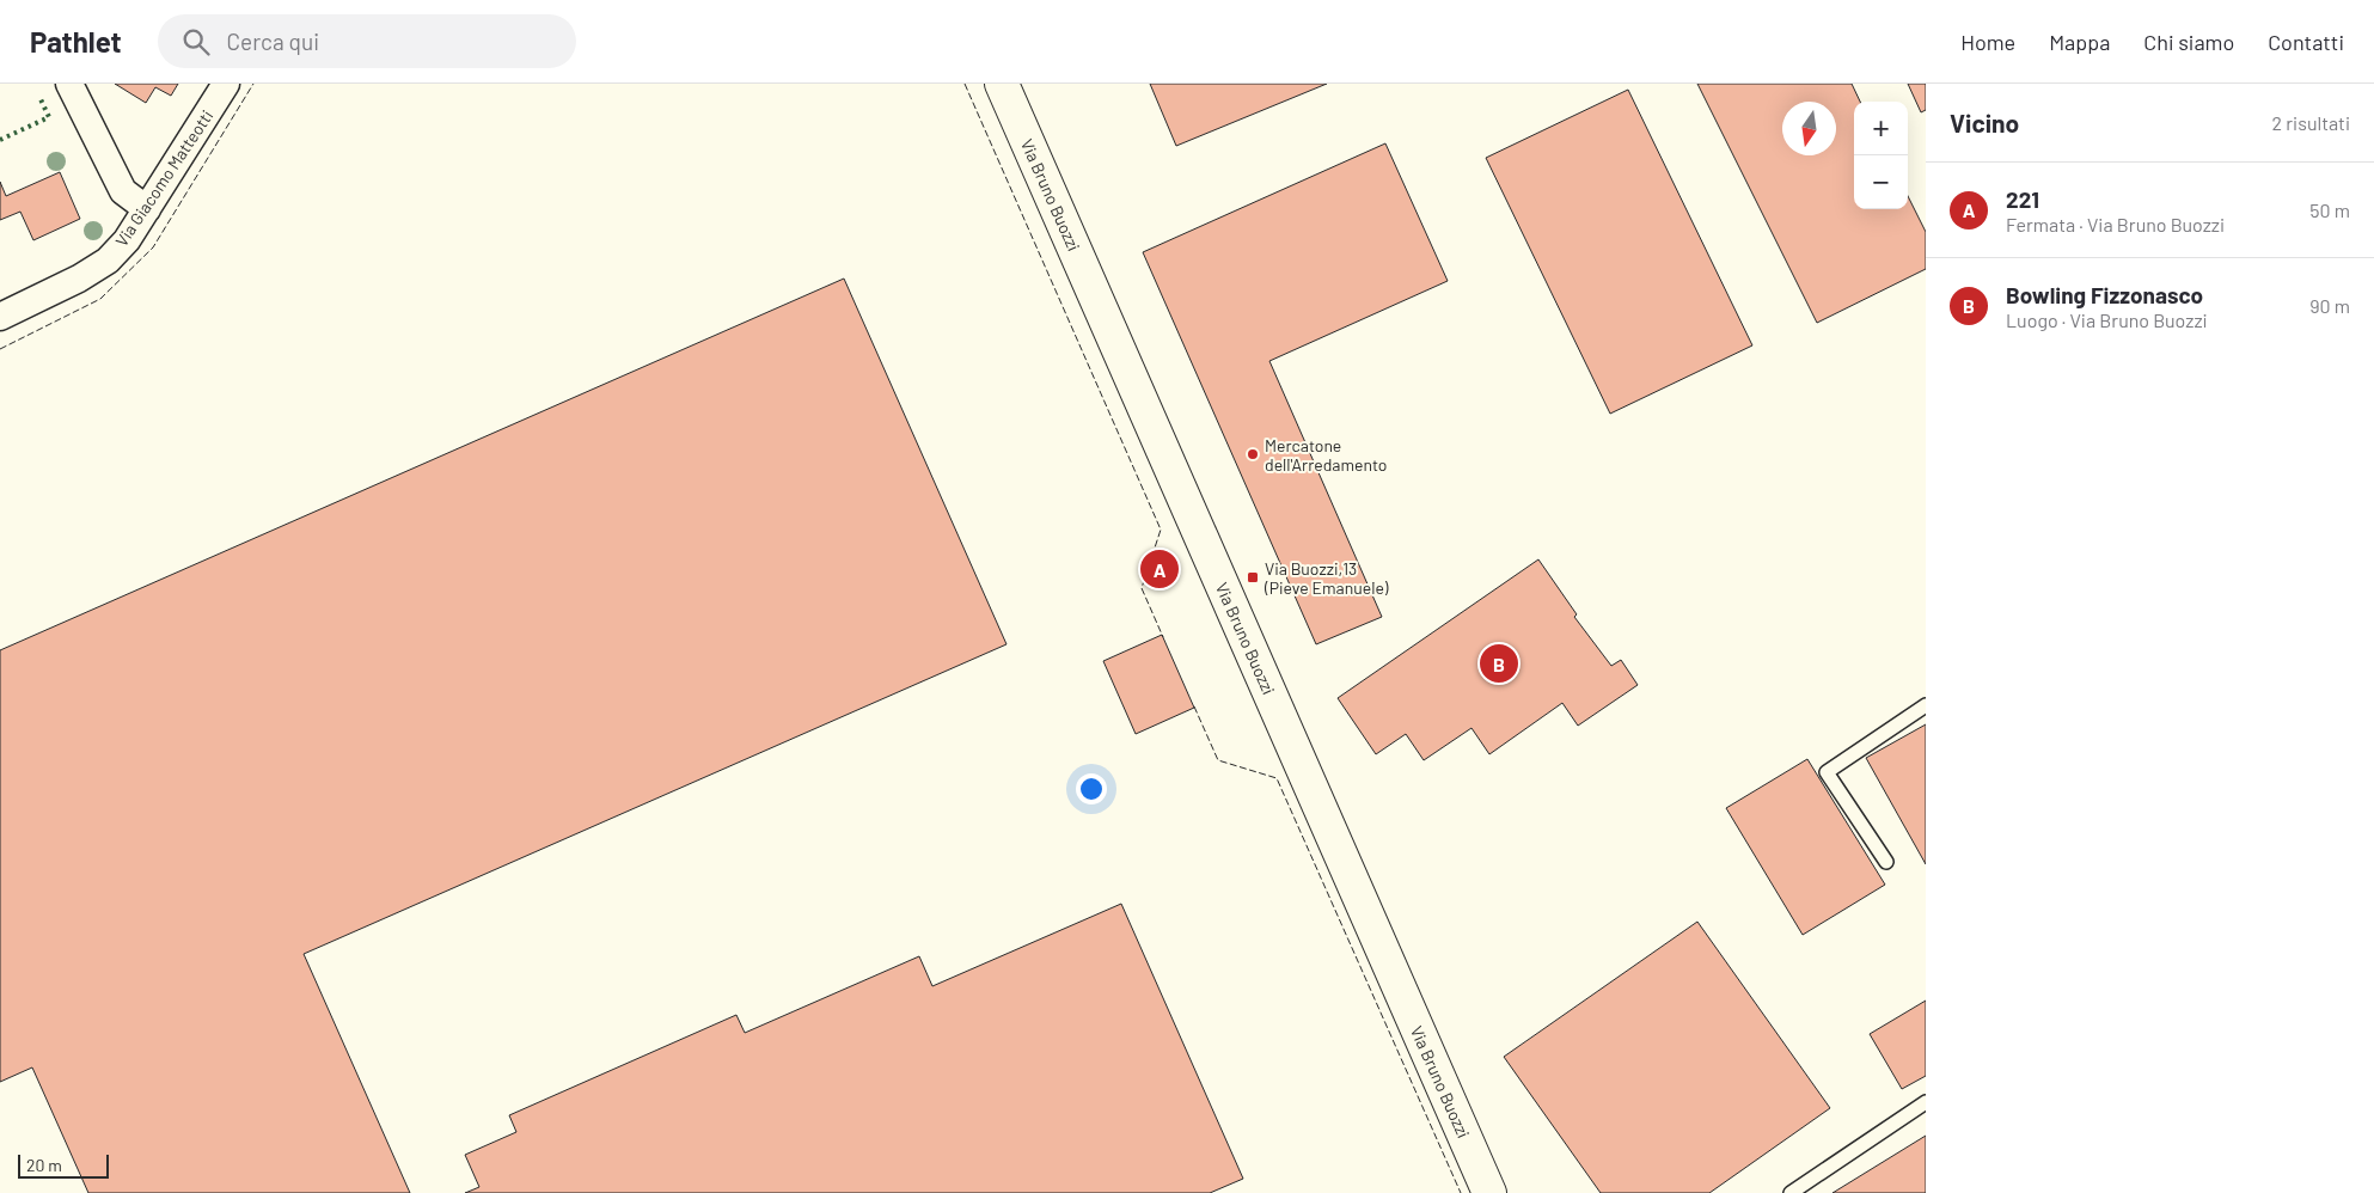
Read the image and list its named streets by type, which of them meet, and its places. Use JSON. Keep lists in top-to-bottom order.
{
  "streets": {
    "main road": ["Via Bruno Buozzi"],
    "street": ["Via Giacomo Matteotti"]
  },
  "places": {
    "other": ["Mercatone dell'Arredamento"],
    "transit": ["Via Buozzi,13 (Pieve Emanuele)"]
  },
  "scale_bar": "20 m",
  "north": "bottom",
  "page": {
    "header": "Pathlet",
    "search": "Cerca qui",
    "nav": [
      "Home",
      "Mappa",
      "Chi siamo",
      "Contatti"
    ],
    "heading": ["Vicino", "2 risultati"],
    "map_buttons": ["+", "−"],
    "list": [
      {
        "mark": "A",
        "name": "221",
        "note": "Fermata · Via Bruno Buozzi",
        "value": "50 m"
      },
      {
        "mark": "B",
        "name": "Bowling Fizzonasco",
        "note": "Luogo · Via Bruno Buozzi",
        "value": "90 m"
      }
    ],
    "pins": ["A", "B"],
    "scale": "20 m"
  }
}
